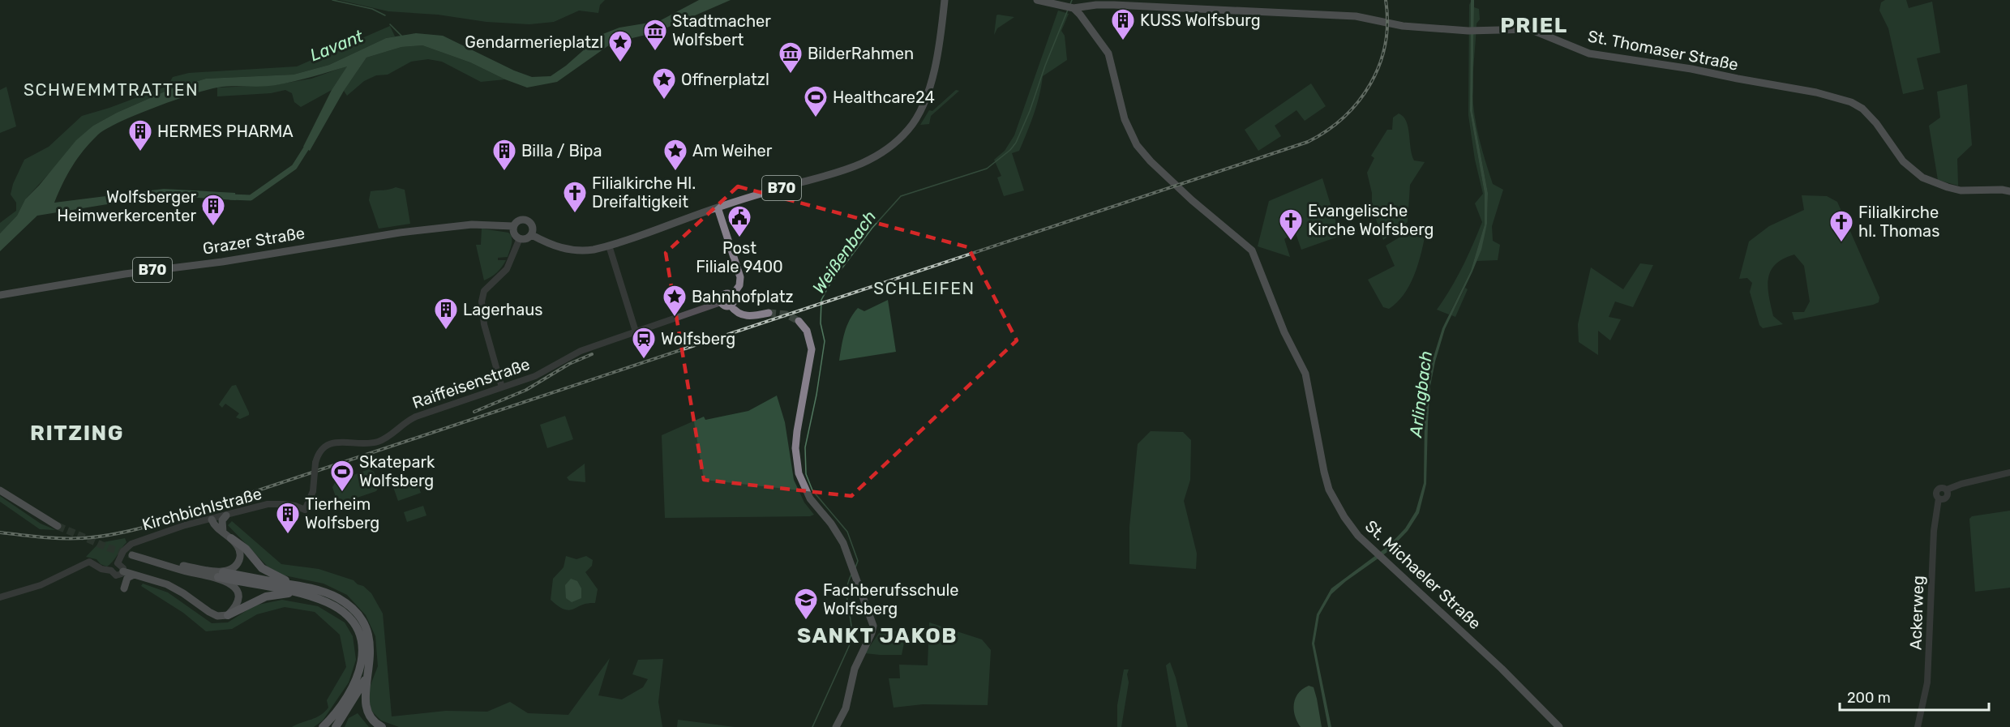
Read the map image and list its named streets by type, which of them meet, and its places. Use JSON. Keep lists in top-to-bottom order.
{
  "streets": {
    "main road": [
      "St. Thomaser Straße",
      "B70",
      "Grazer Straße",
      "St. Michaeler Straße"
    ],
    "street": ["Raiffeisenstraße", "Kirchbichlstraße", "Ackerweg"]
  },
  "crossings": [
    ["St. Thomaser Straße", "St. Michaeler Straße"],
    ["B70", "Grazer Straße"],
    ["Raiffeisenstraße", "Kirchbichlstraße"]
  ],
  "districts": [
    "PRIEL",
    "SCHWEMMTRATTEN",
    "SCHLEIFEN",
    "RITZING",
    "SANKT JAKOB"
  ],
  "water": ["Lavant", "Weißenbach", "Arlingbach"],
  "places": {
    "building": [
      "KUSS Wolfsburg",
      "HERMES PHARMA",
      "Billa / Bipa",
      "Wolfsberger Heimwerkercenter",
      "Lagerhaus",
      "Tierheim Wolfsberg"
    ],
    "museum": ["Stadtmacher Wolfsbert", "BilderRahmen"],
    "place": [
      "Gendarmerieplatzl",
      "Offnerplatzl",
      "Am Weiher",
      "Bahnhofplatz"
    ],
    "sports": ["Healthcare24", "Skatepark Wolfsberg"],
    "church": ["Filialkirche Hl. Dreifaltigkeit", "Evangelische Kirche Wolfsberg", "Filialkirche hl. Thomas"],
    "public building": ["Post Filiale 9400"],
    "station": ["Wolfsberg"],
    "school or university": ["Fachberufsschule Wolfsberg"]
  },
  "scale_bar": "200 m"
}
